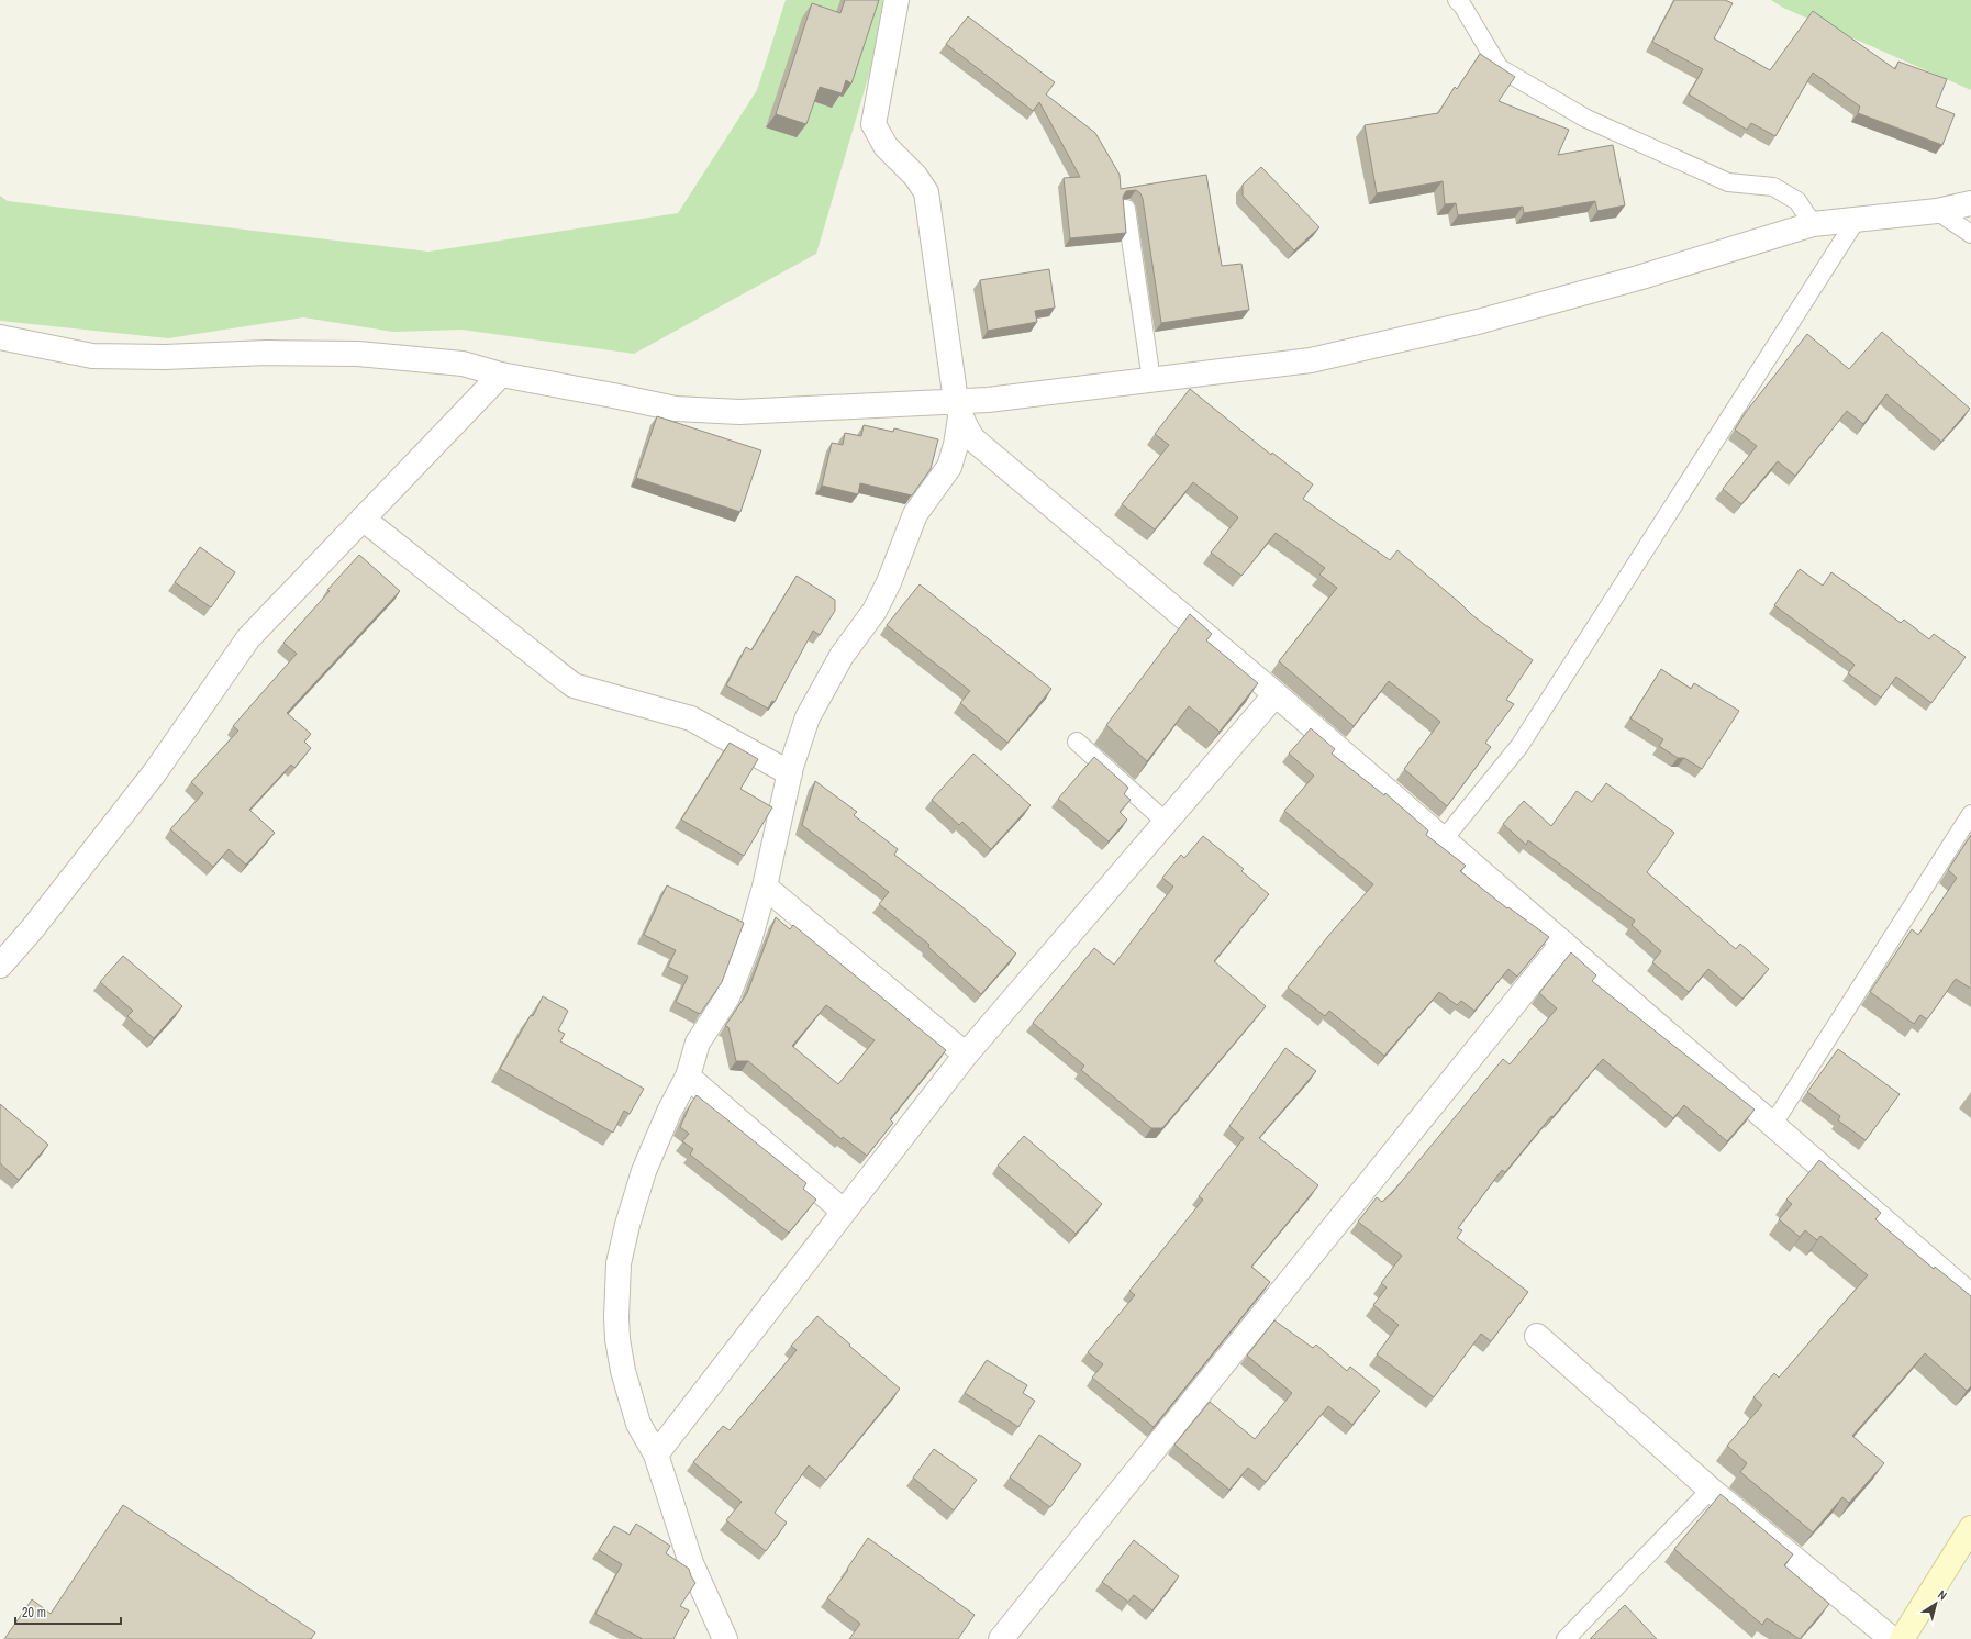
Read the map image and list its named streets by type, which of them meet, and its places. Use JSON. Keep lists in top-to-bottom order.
{
  "scale_bar": "20 m",
  "north": "top right"
}
